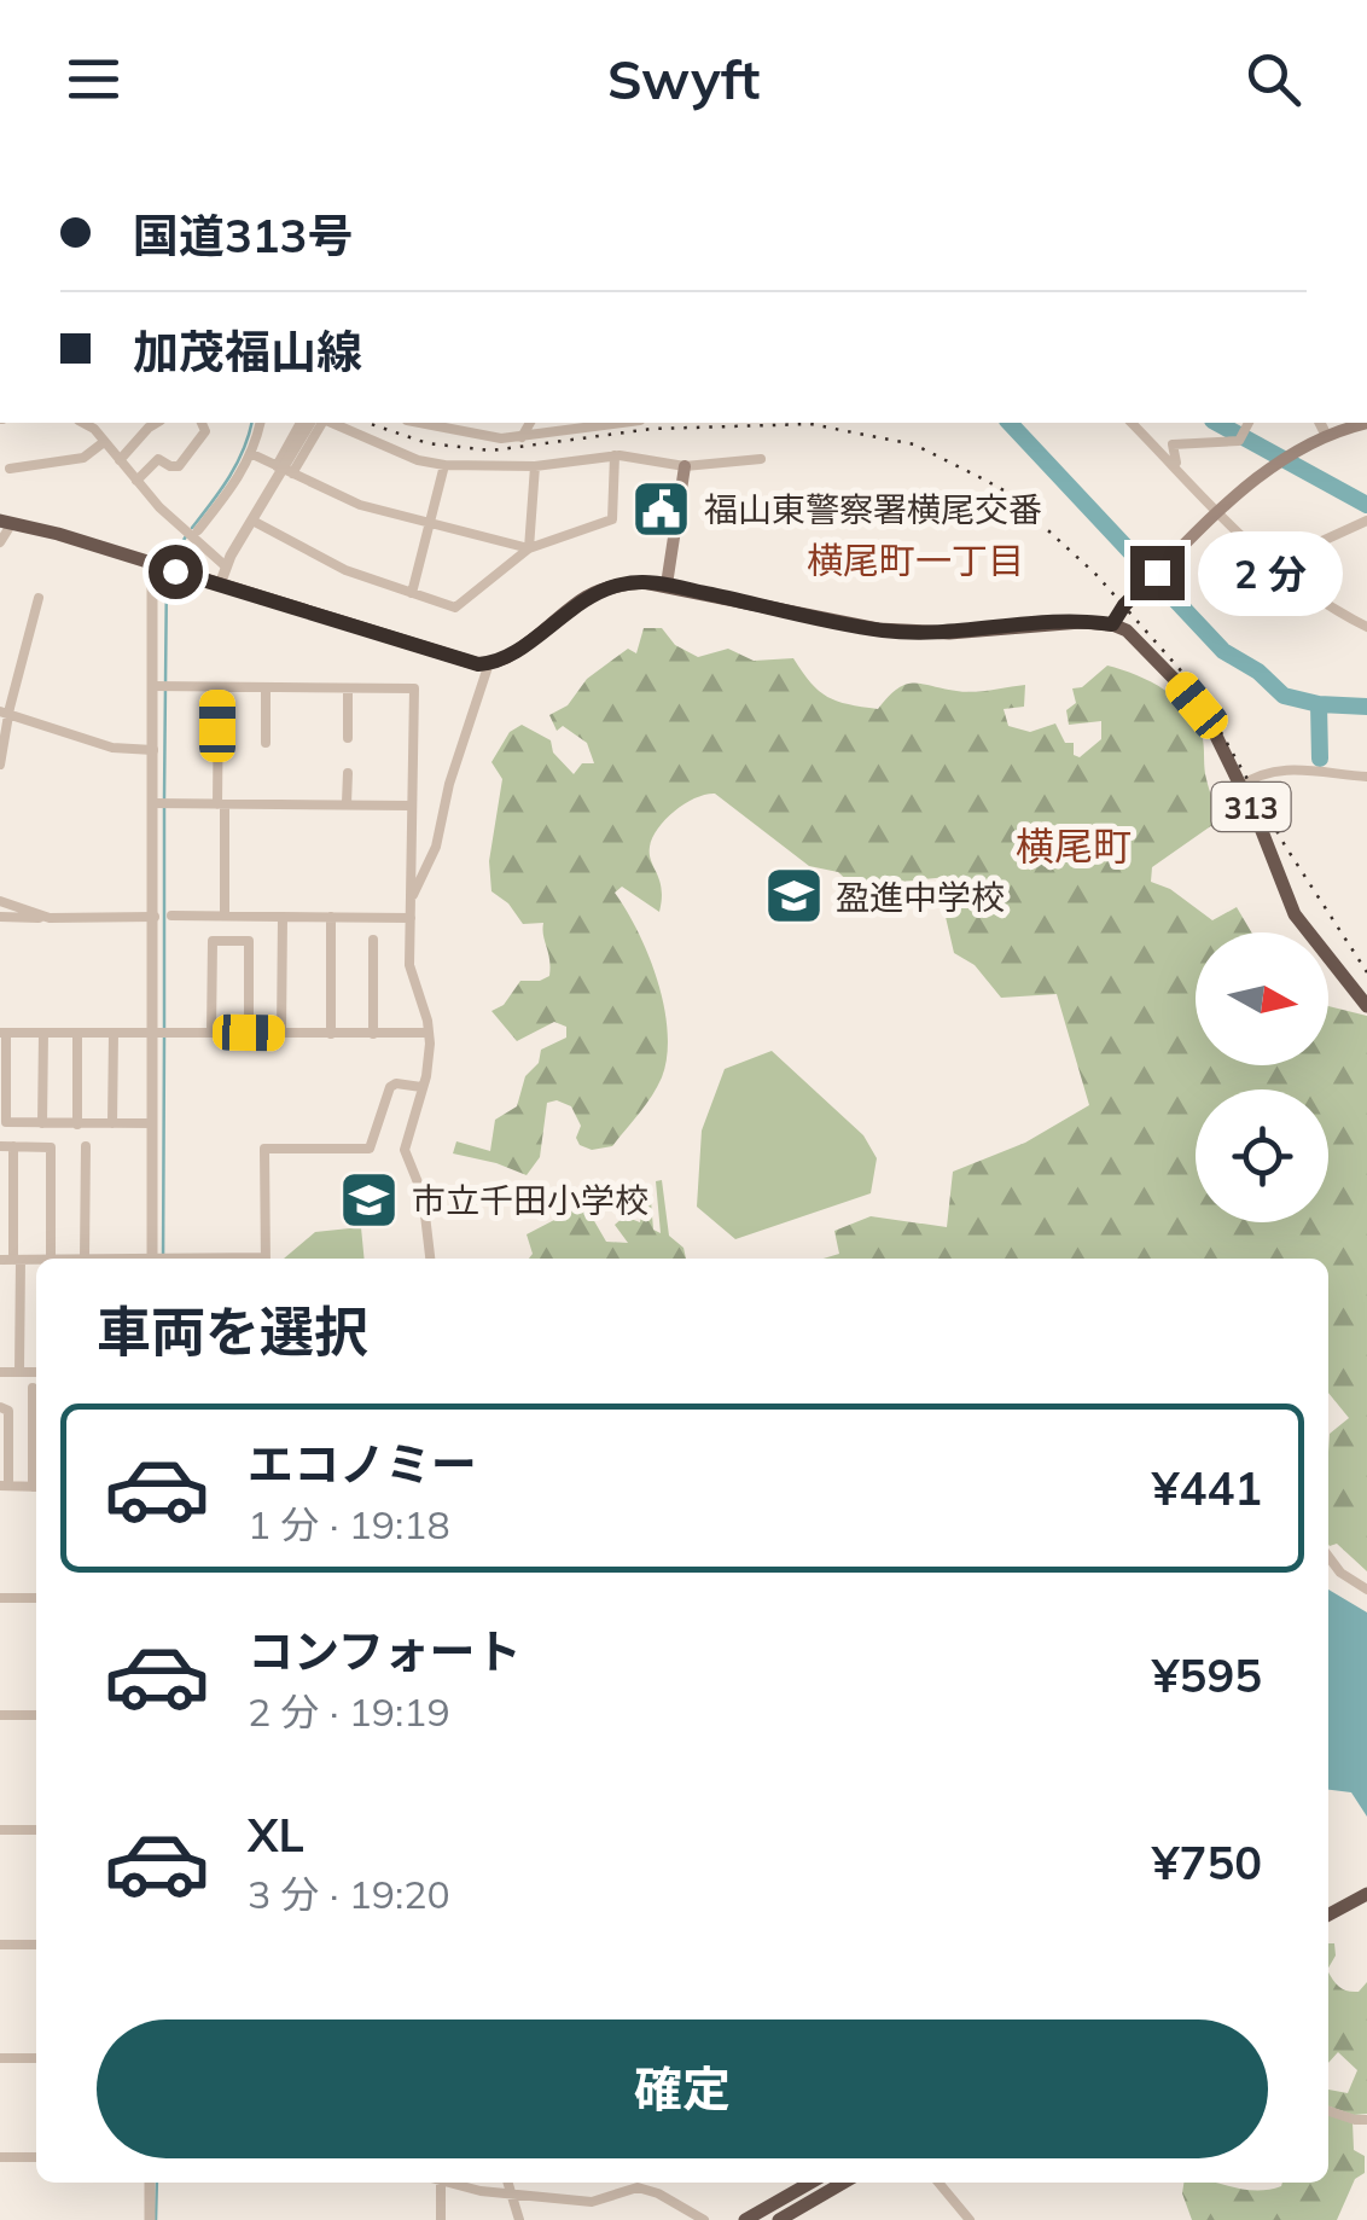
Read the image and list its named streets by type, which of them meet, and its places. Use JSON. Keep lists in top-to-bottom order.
{
  "streets": {
    "highway": ["313"]
  },
  "districts": ["横尾町一丁目", "横尾町"],
  "places": {
    "public building": ["福山東警察署横尾交番"],
    "school or university": ["盈進中学校", "市立千田小学校"]
  },
  "north": "right",
  "page": {
    "header": "Swyft",
    "banner": ["国道313号", "加茂福山線"],
    "bubble": "2 分",
    "heading": "車両を選択",
    "list": [
      {
        "name": "エコノミー",
        "note": "1 分 · 19:18",
        "value": "¥441"
      },
      {
        "name": "コンフォート",
        "note": "2 分 · 19:19",
        "value": "¥595"
      },
      {
        "name": "XL",
        "note": "3 分 · 19:20",
        "value": "¥750"
      }
    ],
    "buttons": "確定"
  }
}
